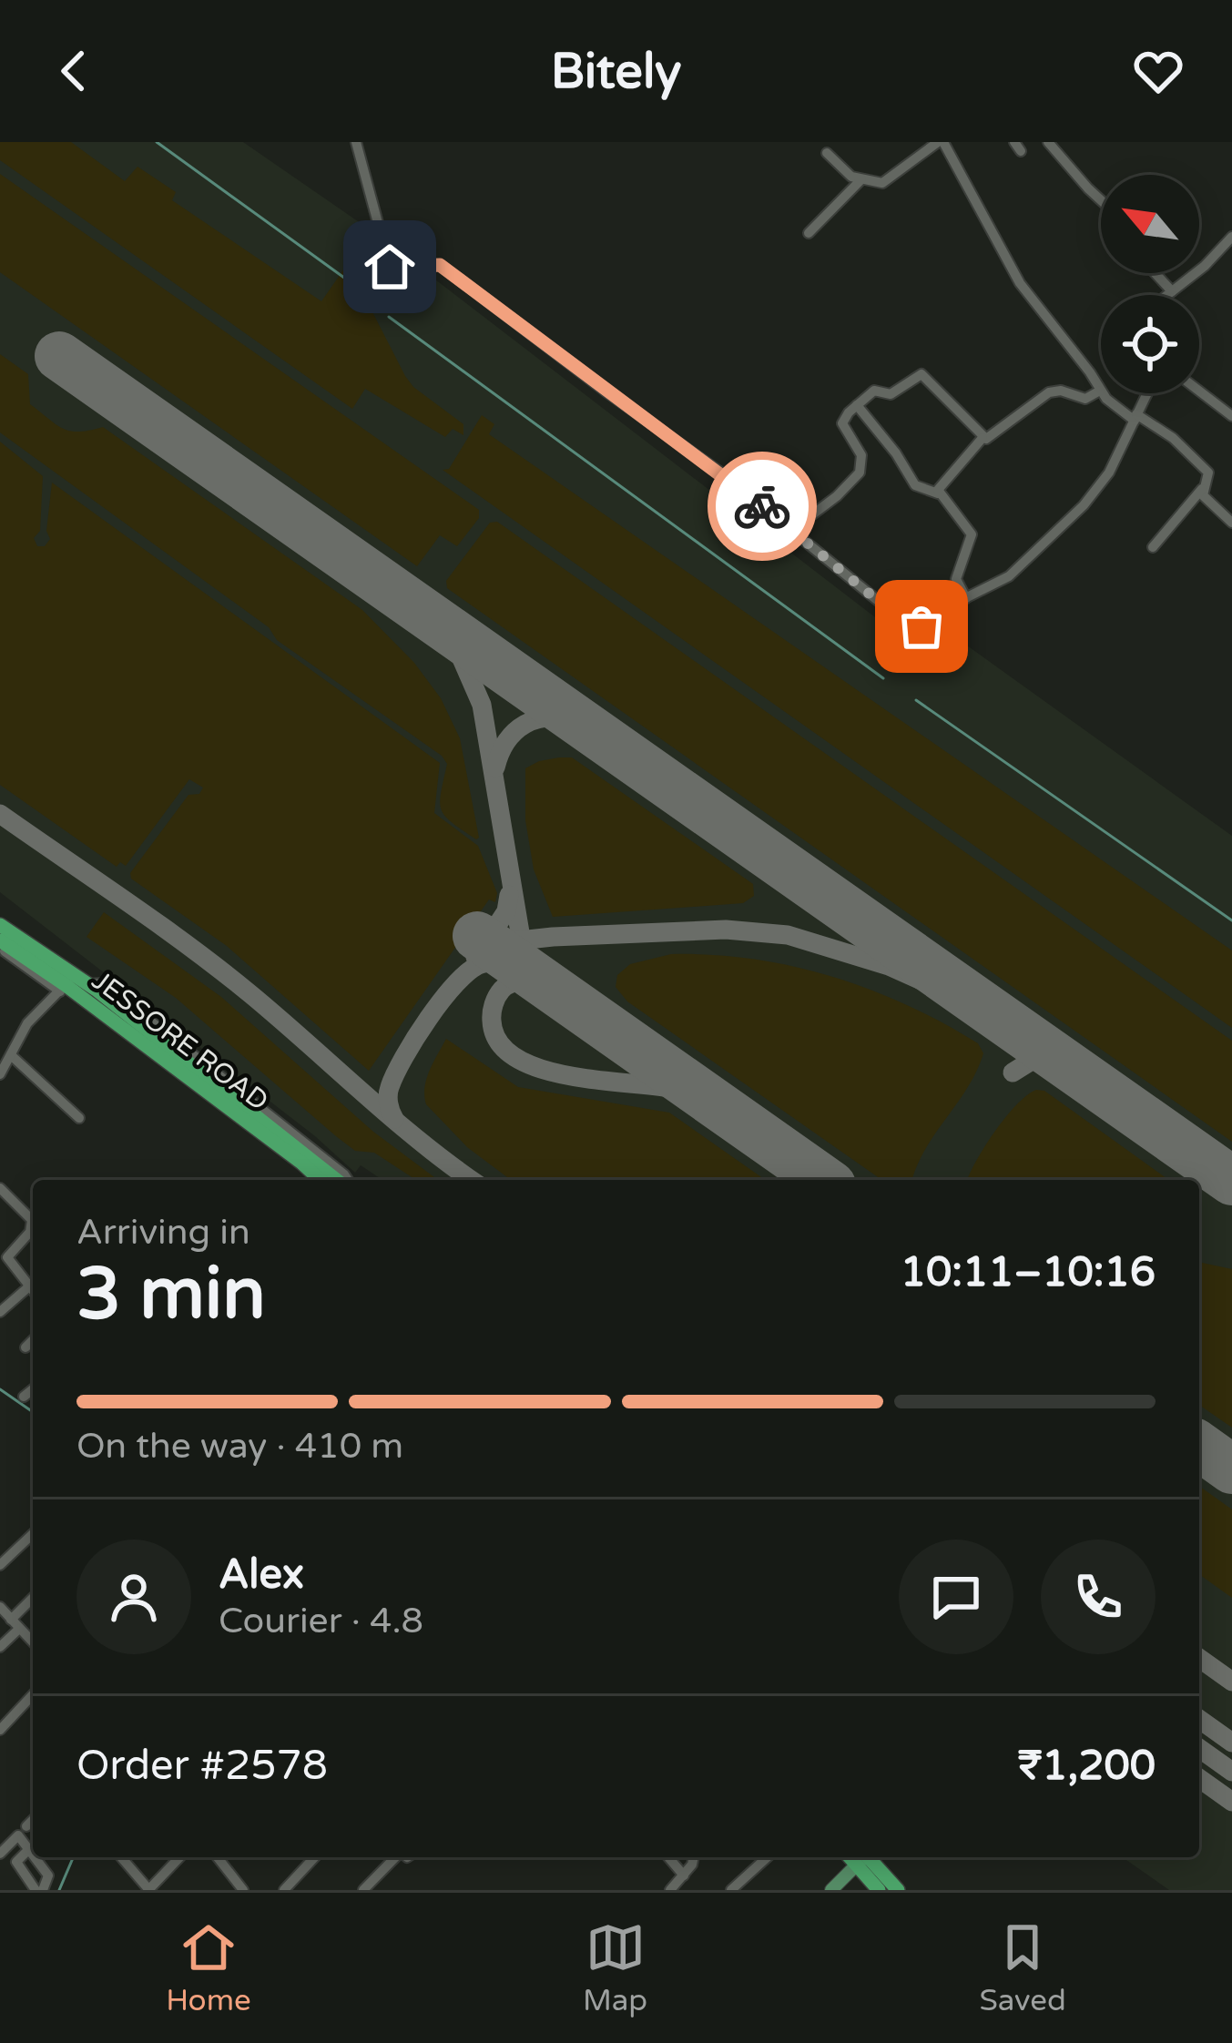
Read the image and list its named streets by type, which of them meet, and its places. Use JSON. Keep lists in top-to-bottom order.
{
  "streets": {
    "highway": ["JESSORE ROAD"]
  },
  "north": "top left",
  "page": {
    "header": "Bitely",
    "heading": ["3 min", "Arriving in", "10:11–10:16"],
    "panel": [
      "Alex",
      "Courier · 4.8",
      "Order #2578",
      "₹1,200"
    ],
    "bar": "On the way · 410 m",
    "tabs": ["Home", "Map", "Saved"]
  }
}
